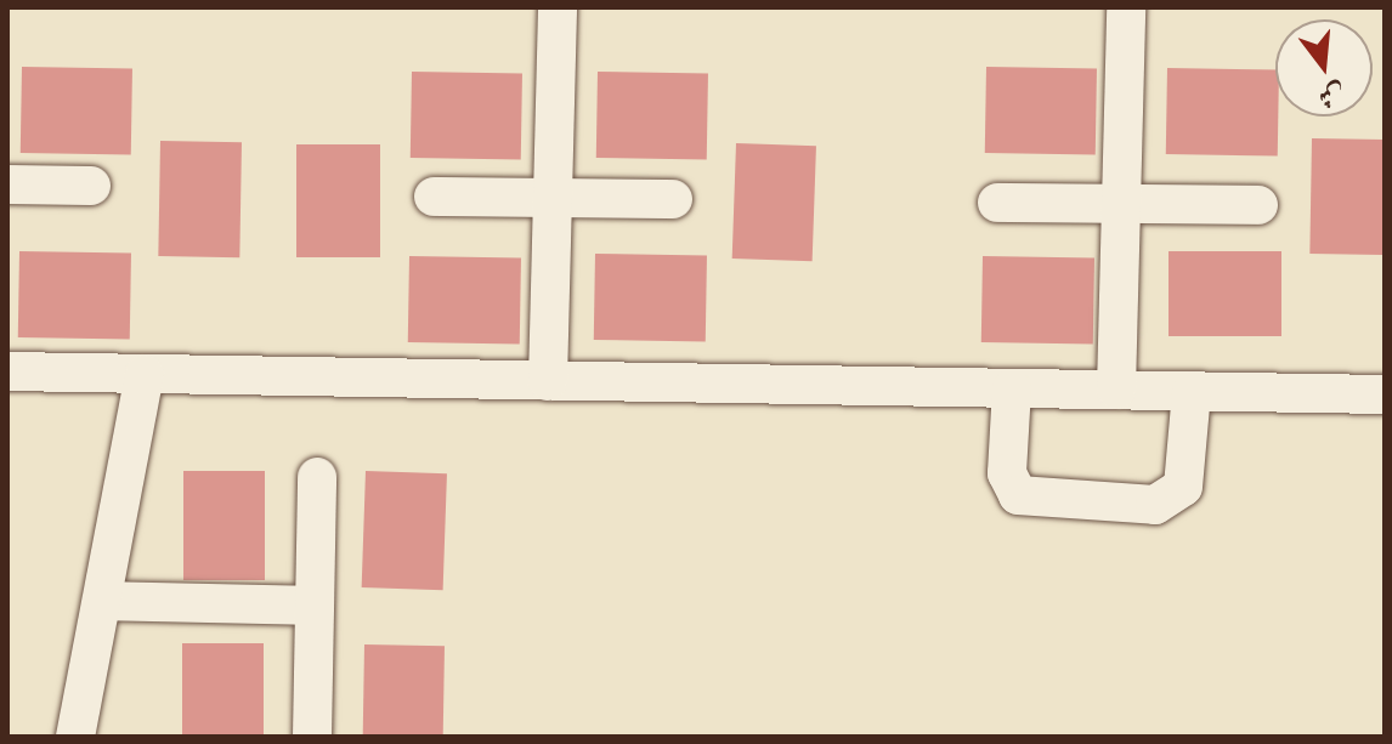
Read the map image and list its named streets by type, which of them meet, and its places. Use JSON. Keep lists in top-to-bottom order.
{
  "north": "bottom"
}
